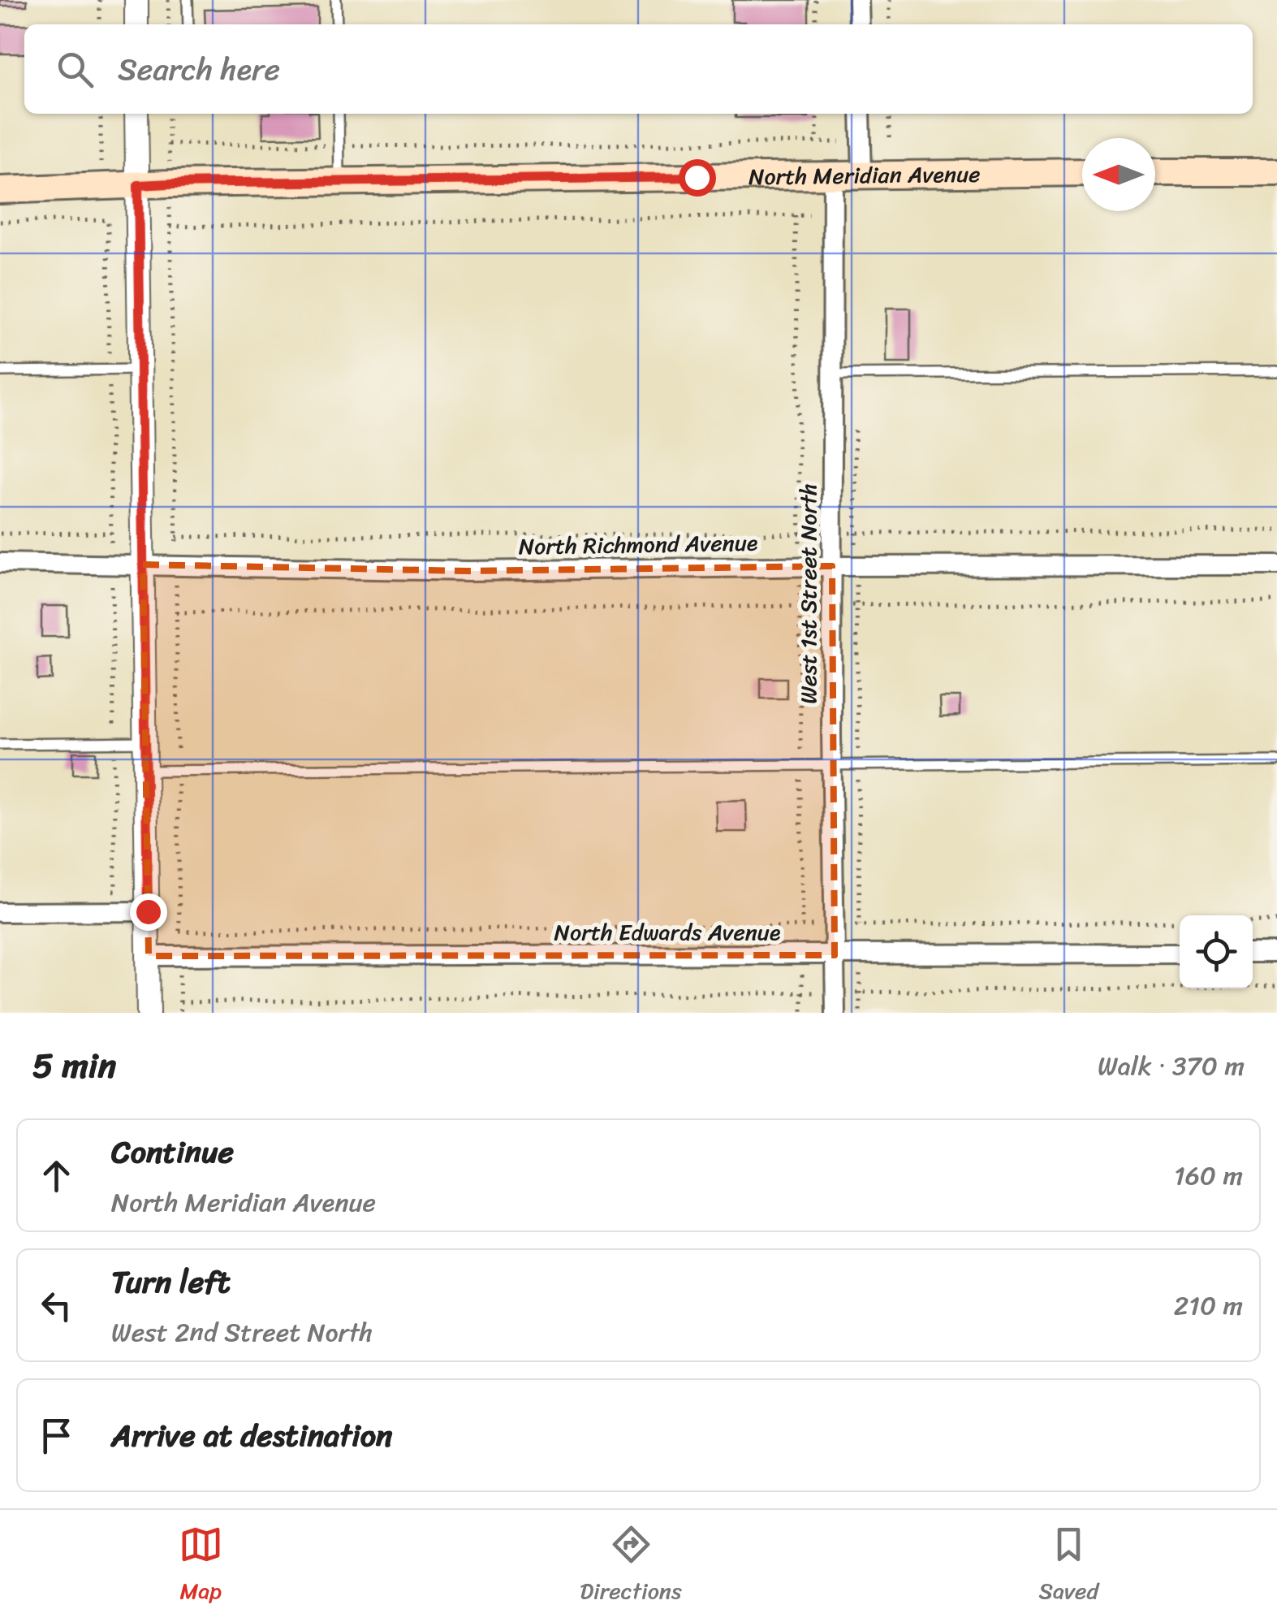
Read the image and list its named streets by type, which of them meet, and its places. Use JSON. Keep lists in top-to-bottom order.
{
  "streets": {
    "main road": ["North Meridian Avenue"],
    "street": ["North Richmond Avenue", "West 1st Street North", "North Edwards Avenue"]
  },
  "crossings": [
    ["North Meridian Avenue", "West 1st Street North"],
    ["North Richmond Avenue", "West 1st Street North"],
    ["West 1st Street North", "North Edwards Avenue"]
  ],
  "north": "left",
  "page": {
    "search": "Search here",
    "heading": ["5 min", "Walk · 370 m"],
    "list": [
      ["Continue", "North Meridian Avenue", "160 m"],
      ["Turn left", "West 2nd Street North", "210 m"],
      "Arrive at destination"
    ],
    "nav": ["Map", "Directions", "Saved"]
  }
}
